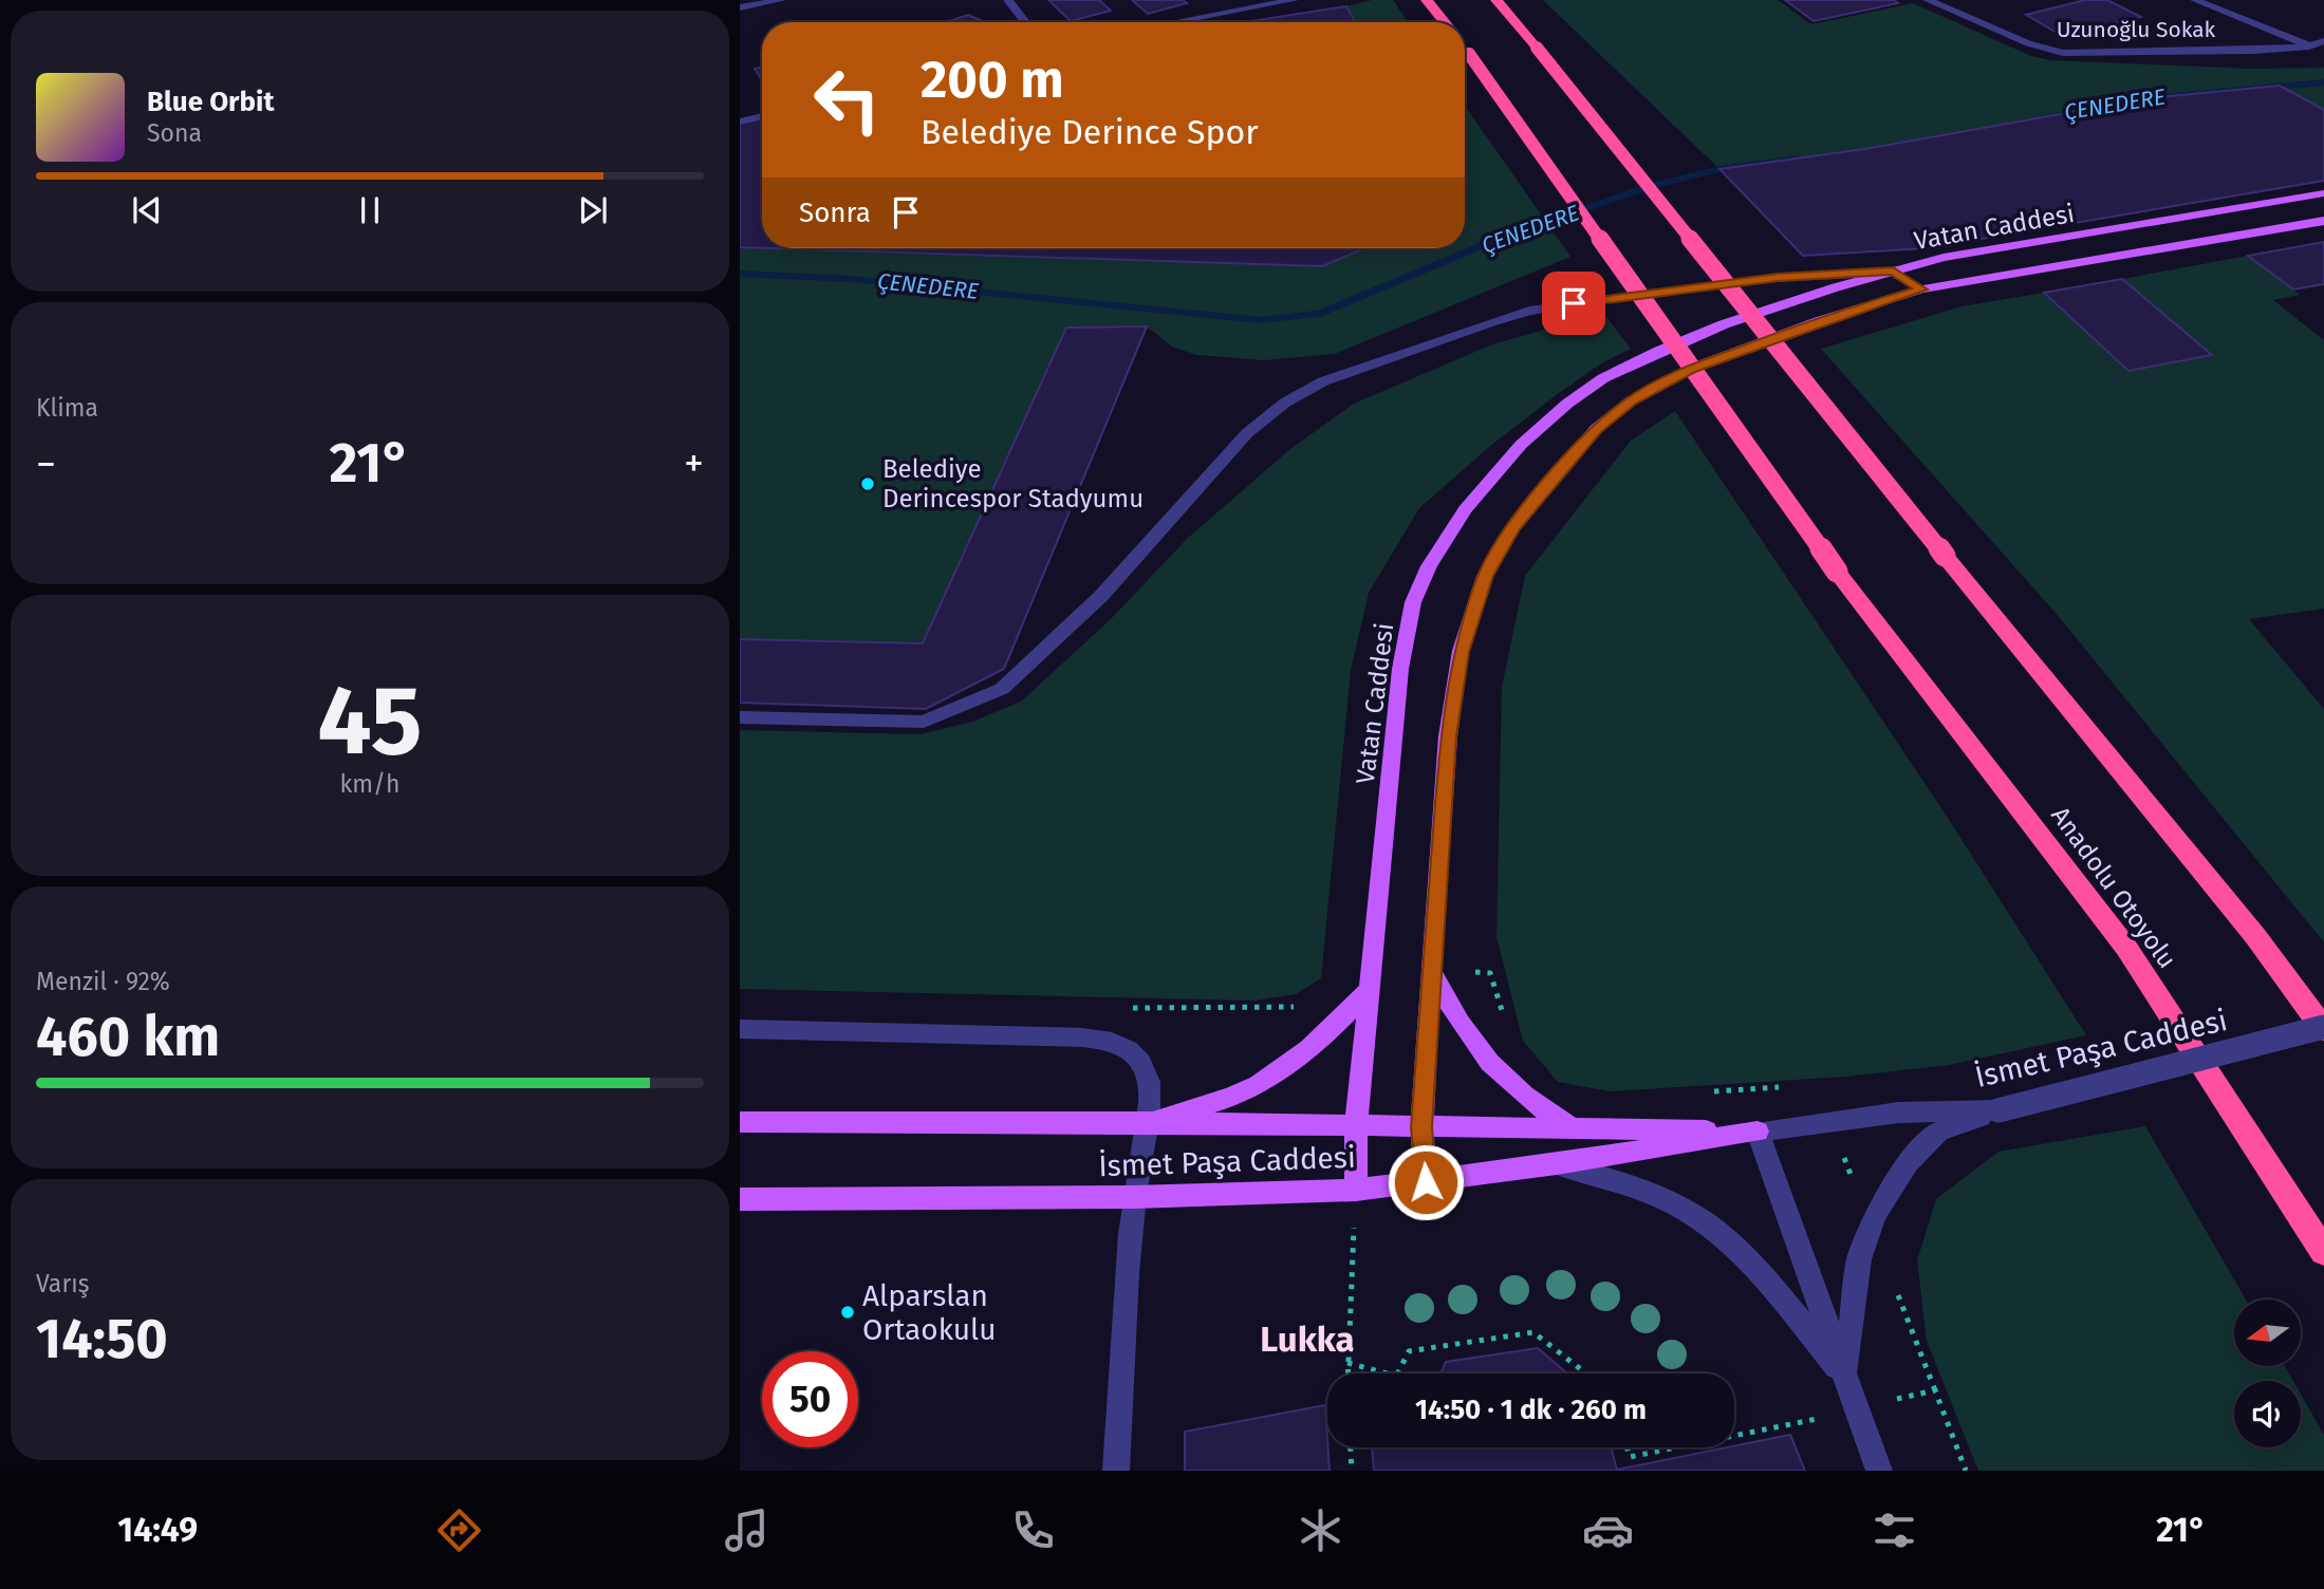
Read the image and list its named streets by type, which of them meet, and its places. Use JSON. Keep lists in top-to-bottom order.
{
  "streets": {
    "highway": ["Anadolu Otoyolu"],
    "main road": ["Vatan Caddesi", "İsmet Paşa Caddesi"],
    "street": ["Uzunoğlu Sokak"]
  },
  "crossings": [
    ["Vatan Caddesi", "İsmet Paşa Caddesi"]
  ],
  "districts": ["Lukka"],
  "water": ["ÇENEDERE"],
  "places": ["Belediye Derincespor Stadyumu", "Alparslan Ortaokulu"],
  "north": "left",
  "page": {
    "turn": ["200 m", "Belediye Derince Spor"],
    "song": ["Blue Orbit", "Sona"],
    "then": "Sonra",
    "tile": [
      "Klima",
      ["45", "km/h"],
      ["Menzil · 92%", "460 km"],
      ["Varış", "14:50"]
    ],
    "heat": ["−", "21°", "+"],
    "limit": "50",
    "trip": "14:50 · 1 dk · 260 m",
    "tabs": ["14:49", "21°"]
  }
}
